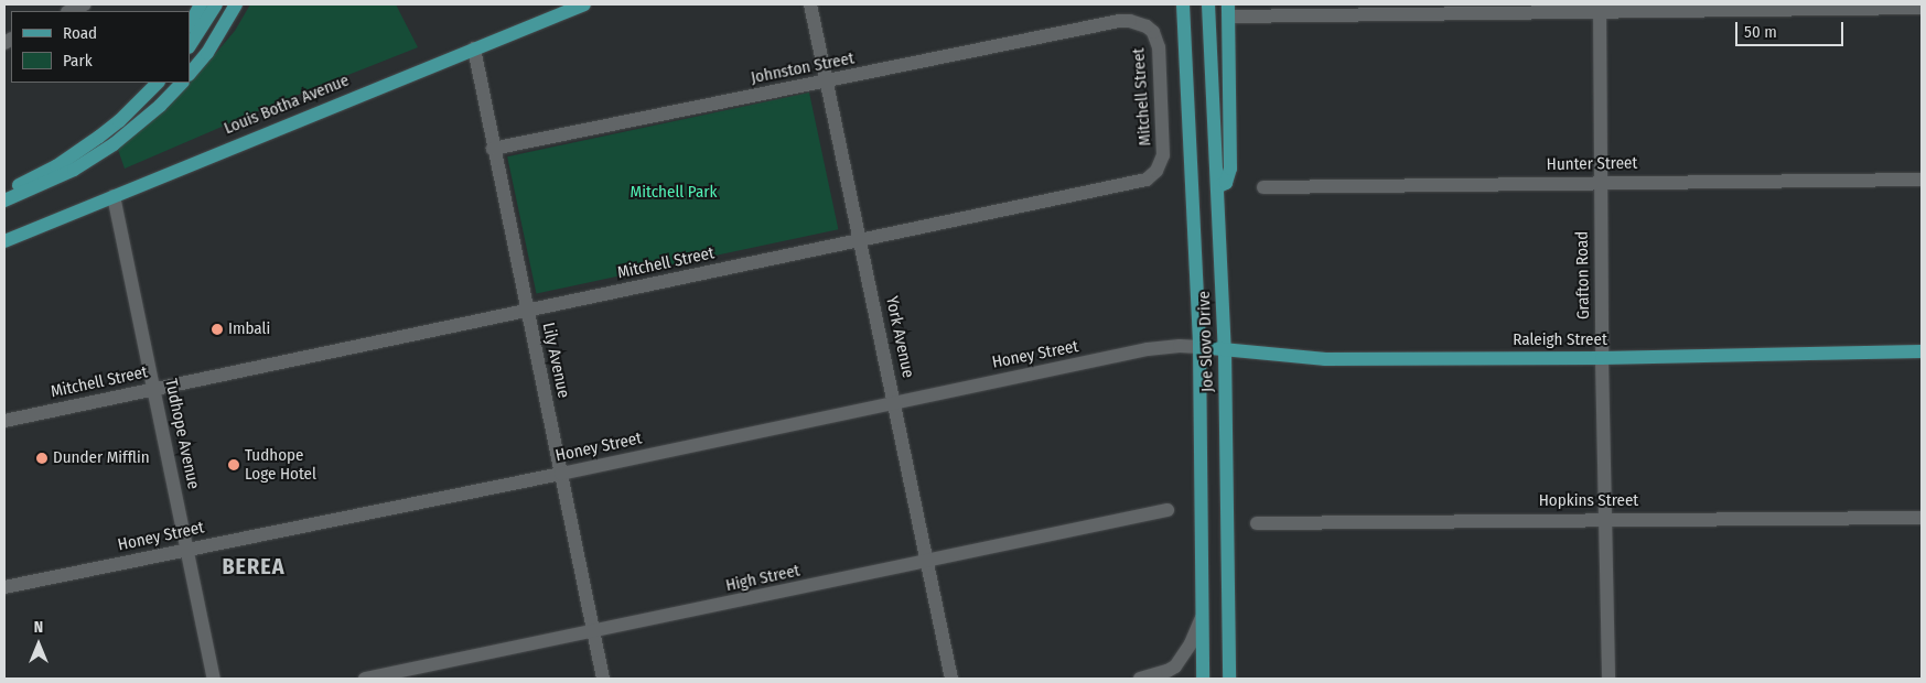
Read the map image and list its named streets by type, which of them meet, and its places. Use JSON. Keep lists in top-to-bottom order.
{
  "streets": {
    "main road": ["Louis Botha Avenue", "Raleigh Street", "Joe Slovo Drive"],
    "street": [
      "Johnston Street",
      "Mitchell Street",
      "Hunter Street",
      "Grafton Road",
      "York Avenue",
      "Honey Street",
      "Lily Avenue",
      "Tudhope Avenue",
      "Hopkins Street",
      "High Street"
    ]
  },
  "crossings": [
    ["Johnston Street", "Mitchell Street"],
    ["Johnston Street", "York Avenue"],
    ["Johnston Street", "Lily Avenue"],
    ["Mitchell Street", "York Avenue"],
    ["Mitchell Street", "Lily Avenue"],
    ["Mitchell Street", "Tudhope Avenue"],
    ["Louis Botha Avenue", "Lily Avenue"],
    ["Louis Botha Avenue", "Tudhope Avenue"],
    ["Hunter Street", "Grafton Road"],
    ["Grafton Road", "Raleigh Street"],
    ["Grafton Road", "Hopkins Street"],
    ["York Avenue", "Honey Street"],
    ["York Avenue", "High Street"],
    ["Raleigh Street", "Joe Slovo Drive"],
    ["Raleigh Street", "Honey Street"],
    ["Joe Slovo Drive", "Honey Street"],
    ["Honey Street", "Lily Avenue"],
    ["Honey Street", "Tudhope Avenue"],
    ["Lily Avenue", "High Street"]
  ],
  "districts": ["BEREA"],
  "parks": ["Mitchell Park"],
  "places": ["Imbali", "Dunder Mifflin", "Tudhope Loge Hotel"],
  "legend": ["Road", "Park"],
  "scale_bar": "50 m",
  "north": "top"
}
